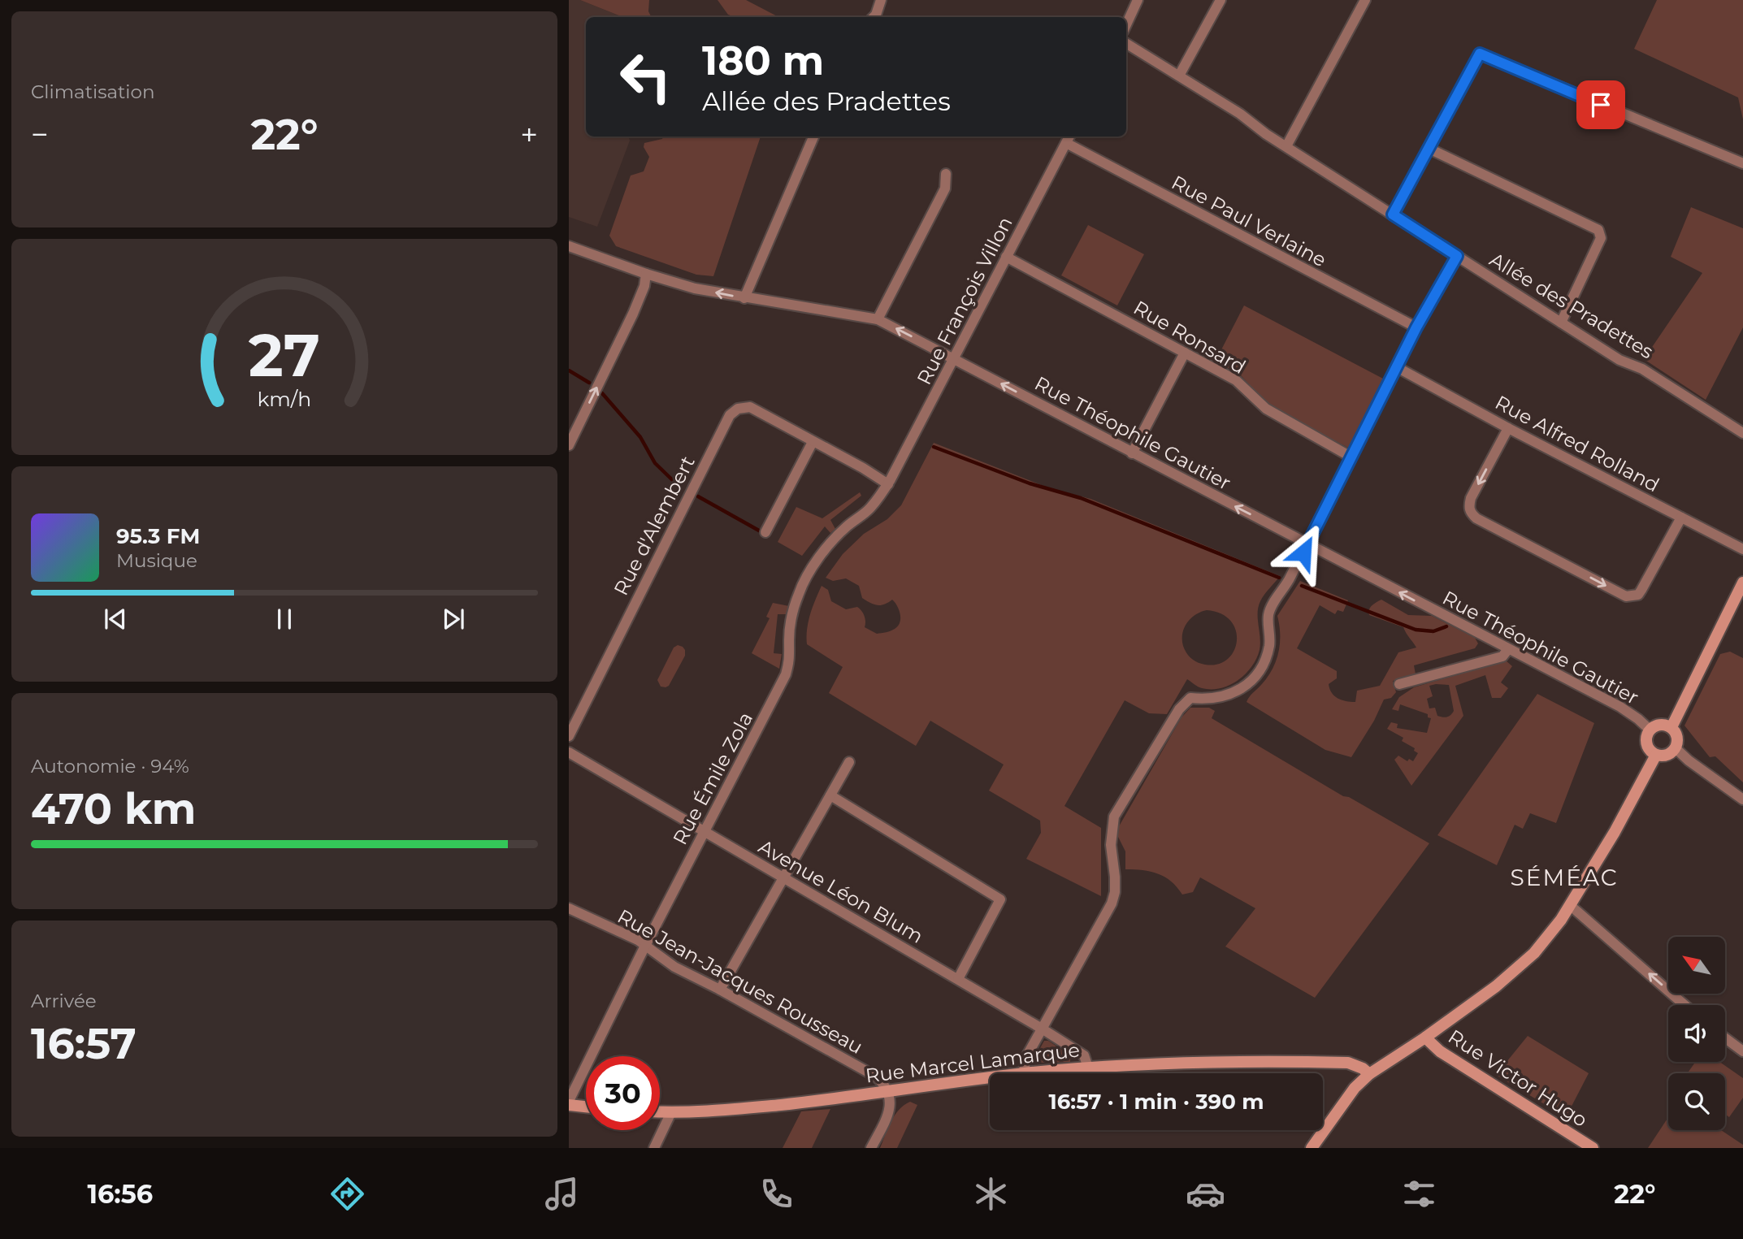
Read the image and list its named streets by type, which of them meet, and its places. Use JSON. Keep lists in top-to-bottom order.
{
  "streets": {
    "street": [
      "Rue Paul Verlaine",
      "Rue François Villon",
      "Allée des Pradettes",
      "Rue Ronsard",
      "Rue Théophile Gautier",
      "Rue Alfred Rolland",
      "Rue d'Alembert",
      "Rue Émile Zola",
      "Avenue Léon Blum",
      "Rue Jean-Jacques Rousseau",
      "Rue Marcel Lamarque",
      "Rue Victor Hugo"
    ]
  },
  "crossings": [
    ["Rue Paul Verlaine", "Rue François Villon"],
    ["Rue François Villon", "Rue Ronsard"],
    ["Rue François Villon", "Rue Théophile Gautier"],
    ["Rue François Villon", "Rue d'Alembert"],
    ["Rue François Villon", "Rue Émile Zola"],
    ["Rue d'Alembert", "Rue Émile Zola"],
    ["Rue Émile Zola", "Avenue Léon Blum"],
    ["Rue Émile Zola", "Rue Jean-Jacques Rousseau"],
    ["Avenue Léon Blum", "Rue Marcel Lamarque"],
    ["Rue Jean-Jacques Rousseau", "Rue Marcel Lamarque"]
  ],
  "one_way": ["Rue Théophile Gautier"],
  "districts": ["SÉMÉAC"],
  "north": "top left",
  "page": {
    "tile": [
      "Climatisation",
      ["Autonomie · 94%", "470 km"],
      ["Arrivée", "16:57"]
    ],
    "turn": ["180 m", "Allée des Pradettes"],
    "heat": ["−", "22°", "+"],
    "song": ["95.3 FM", "Musique"],
    "limit": "30",
    "trip": "16:57 · 1 min · 390 m",
    "tabs": ["16:56", "22°"],
    "gauge": ["27", "km/h"]
  }
}
